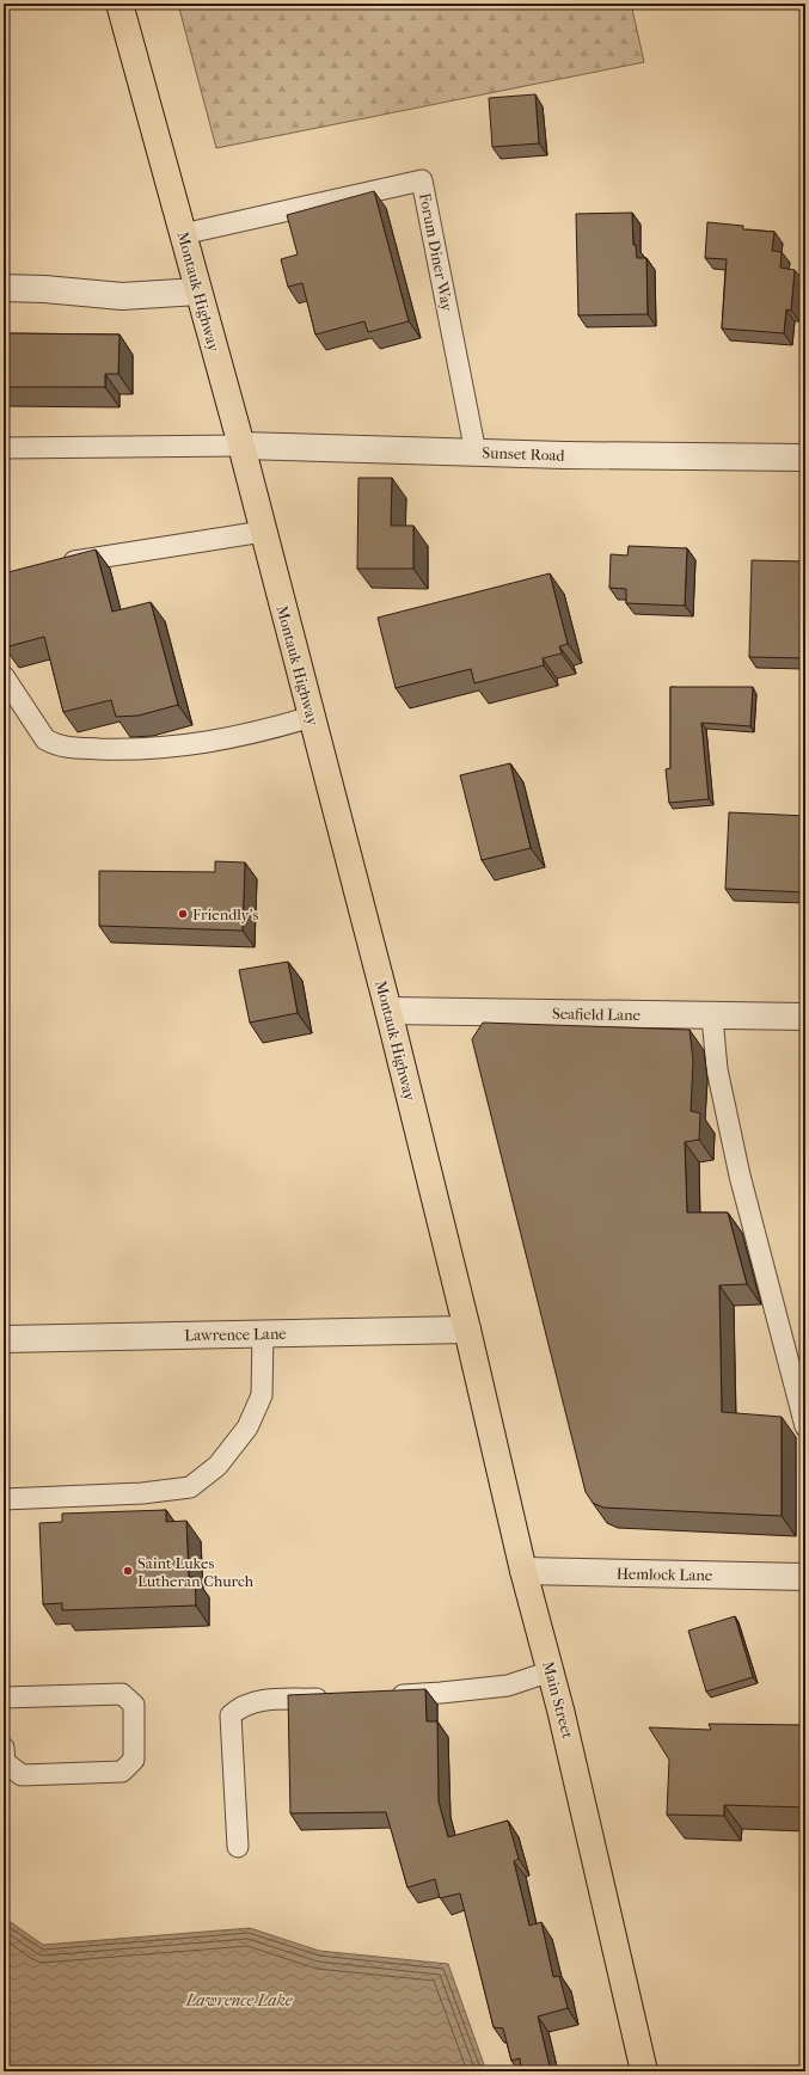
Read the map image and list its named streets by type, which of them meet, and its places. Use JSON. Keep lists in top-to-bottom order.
{
  "streets": {
    "main road": ["Montauk Highway", "Main Street"],
    "street": [
      "Sunset Road",
      "Seafield Lane",
      "Lawrence Lane",
      "Hemlock Lane"
    ],
    "lane": ["Forum Diner Way"]
  },
  "crossings": [
    ["Forum Diner Way", "Montauk Highway"],
    ["Forum Diner Way", "Sunset Road"],
    ["Montauk Highway", "Sunset Road"],
    ["Montauk Highway", "Seafield Lane"],
    ["Montauk Highway", "Lawrence Lane"],
    ["Montauk Highway", "Main Street"],
    ["Lawrence Lane", "Main Street"],
    ["Hemlock Lane", "Main Street"]
  ],
  "water": ["Lawrence Lake"],
  "places": ["Friendly's", "Saint Lukes Lutheran Church"]
}
